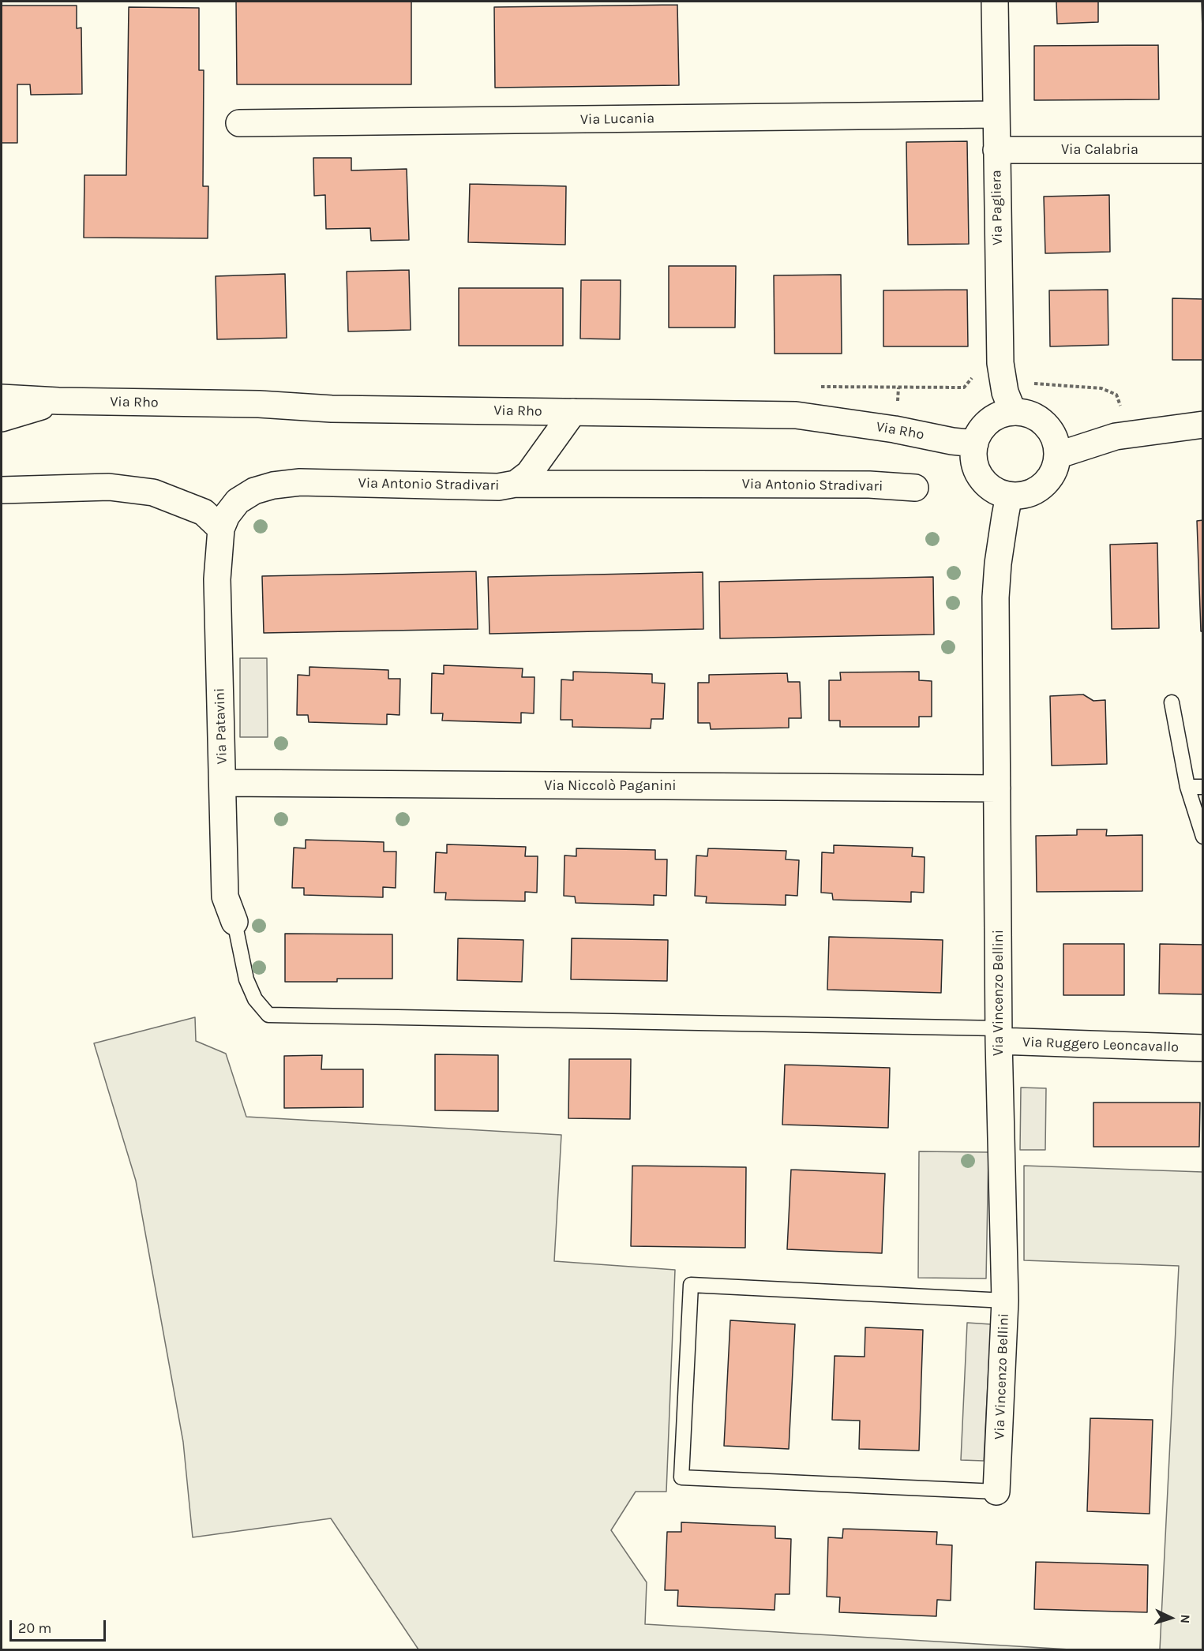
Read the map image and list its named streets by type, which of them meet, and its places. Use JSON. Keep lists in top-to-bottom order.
{
  "streets": {
    "street": [
      "Via Lucania",
      "Via Calabria",
      "Via Pagliera",
      "Via Rho",
      "Via Antonio Stradivari",
      "Via Patavini",
      "Via Niccolò Paganini",
      "Via Vincenzo Bellini",
      "Via Ruggero Leoncavallo"
    ]
  },
  "crossings": [
    ["Via Lucania", "Via Pagliera"],
    ["Via Calabria", "Via Pagliera"],
    ["Via Pagliera", "Via Rho"],
    ["Via Pagliera", "Via Vincenzo Bellini"],
    ["Via Rho", "Via Vincenzo Bellini"],
    ["Via Antonio Stradivari", "Via Patavini"],
    ["Via Patavini", "Via Niccolò Paganini"],
    ["Via Niccolò Paganini", "Via Vincenzo Bellini"],
    ["Via Vincenzo Bellini", "Via Ruggero Leoncavallo"]
  ],
  "scale_bar": "20 m",
  "north": "right"
}
